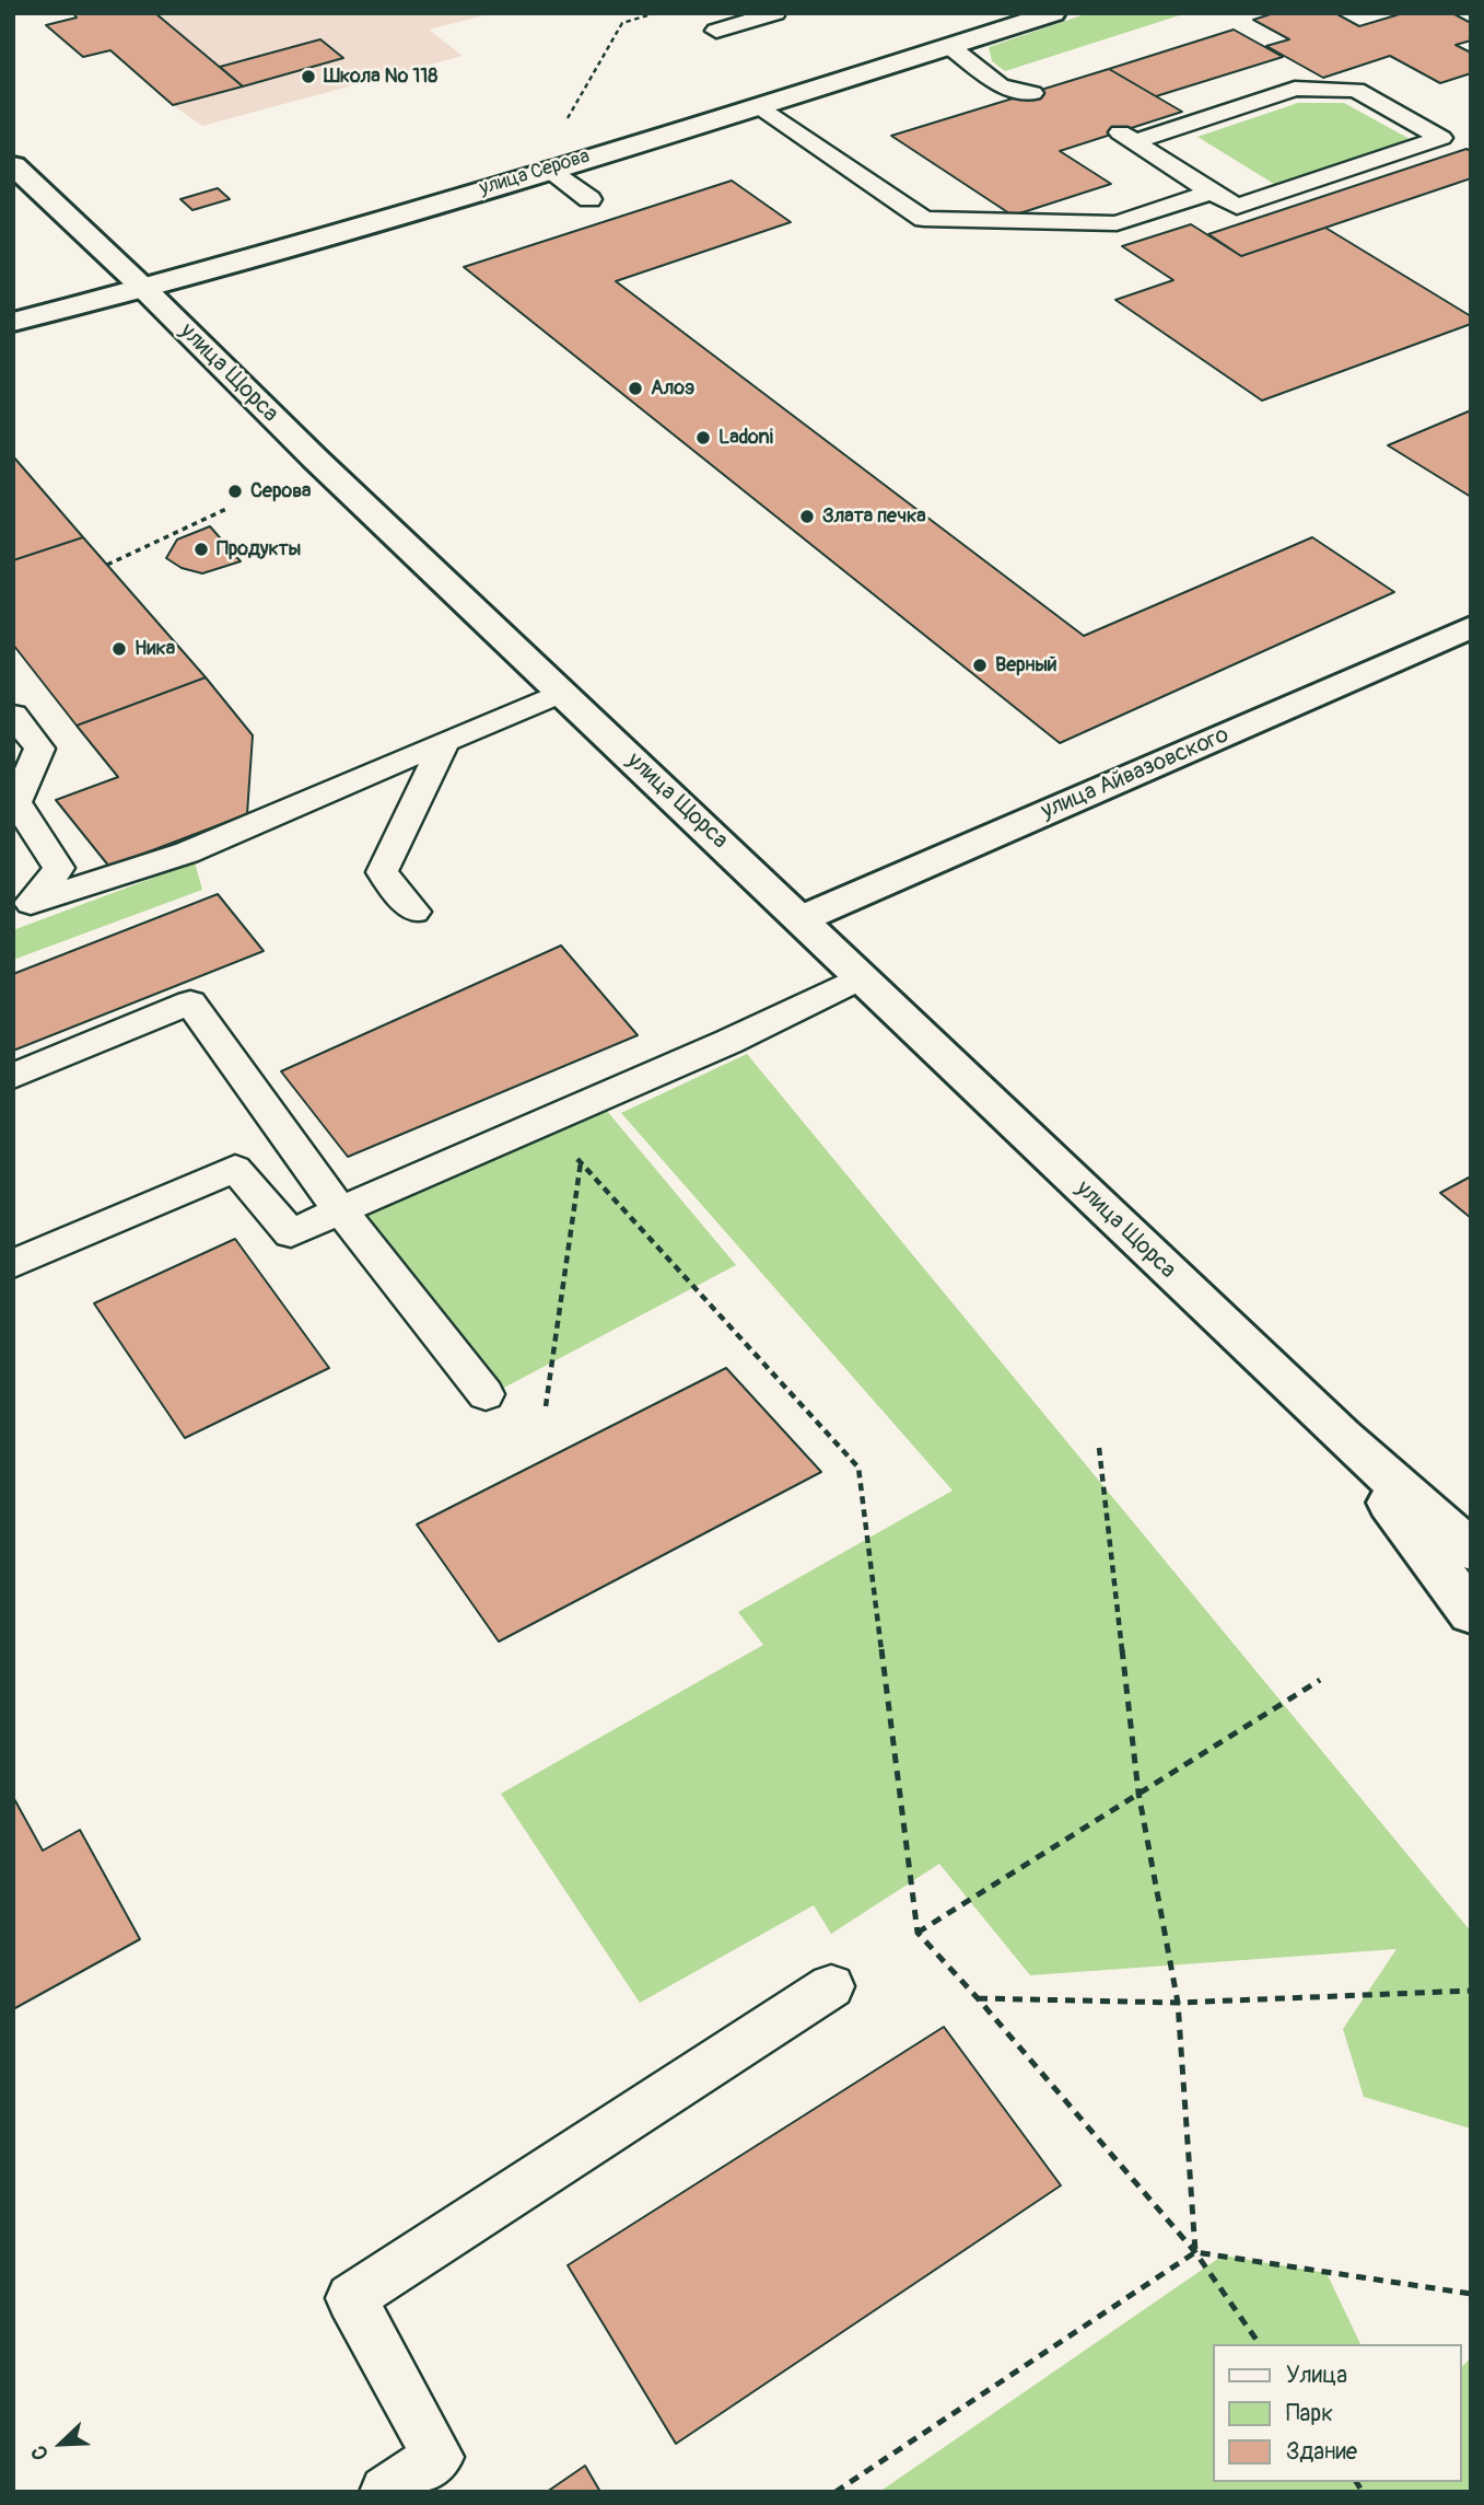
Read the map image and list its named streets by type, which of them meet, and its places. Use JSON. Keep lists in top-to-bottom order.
{
  "streets": {
    "main road": ["улица Серова", "улица Щорса", "улица Айвазовского"]
  },
  "crossings": [
    ["улица Серова", "улица Щорса"],
    ["улица Щорса", "улица Айвазовского"]
  ],
  "places": [
    "Школа № 118",
    "Алоэ",
    "Ladoni",
    "Серова",
    "Злата печка",
    "Продукты",
    "Ника",
    "Верный"
  ],
  "legend": ["Улица", "Парк", "Здание"],
  "north": "bottom left"
}
